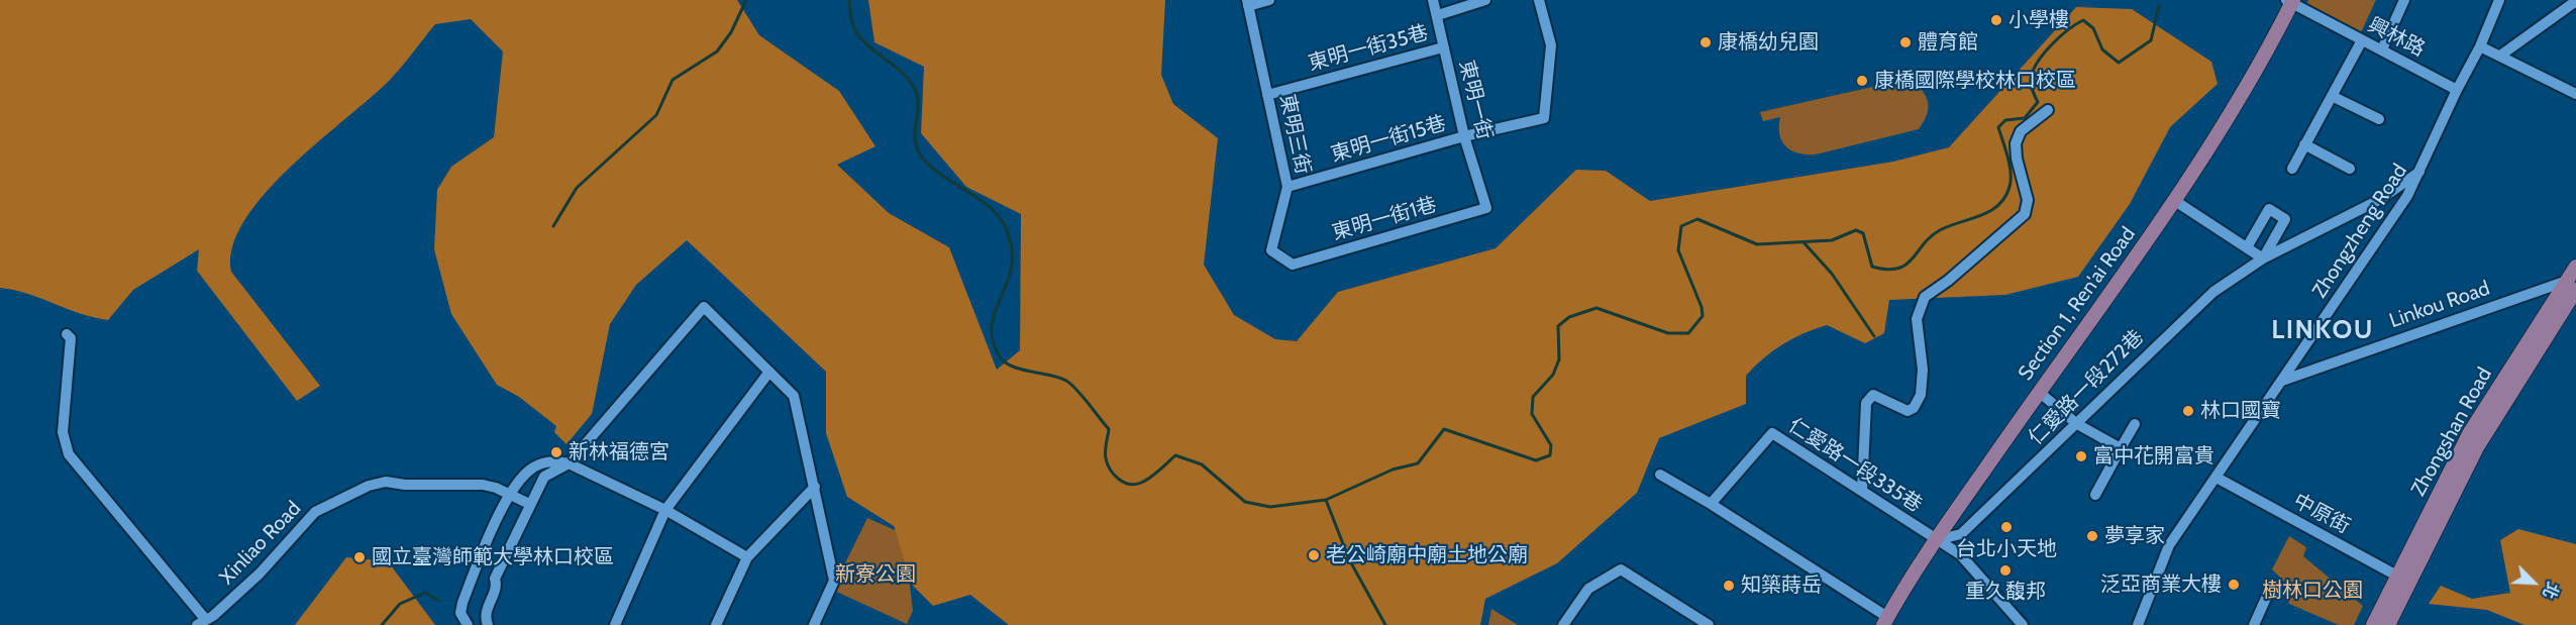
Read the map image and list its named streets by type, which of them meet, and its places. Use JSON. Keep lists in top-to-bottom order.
{
  "streets": {
    "main road": ["Section 1, Ren'ai Road", "Zhongshan Road"],
    "street": [
      "興林路",
      "東明一街35巷",
      "東明一街",
      "東明三街",
      "東明一街15巷",
      "東明一街1巷",
      "Zhongzheng Road",
      "Linkou Road",
      "仁愛路一段272巷",
      "仁愛路一段335巷",
      "中原街",
      "Xinliao Road"
    ]
  },
  "crossings": [
    ["興林路", "Zhongzheng Road"],
    ["興林路", "Section 1, Ren'ai Road"],
    ["東明一街35巷", "東明一街"],
    ["東明一街35巷", "東明三街"],
    ["東明一街", "東明一街15巷"],
    ["東明一街", "東明一街1巷"],
    ["東明三街", "東明一街15巷"],
    ["東明三街", "東明一街1巷"],
    ["Zhongzheng Road", "Linkou Road"],
    ["Zhongzheng Road", "仁愛路一段272巷"],
    ["Zhongzheng Road", "中原街"],
    ["Section 1, Ren'ai Road", "仁愛路一段272巷"],
    ["Section 1, Ren'ai Road", "仁愛路一段335巷"],
    ["Linkou Road", "Zhongshan Road"],
    ["仁愛路一段272巷", "仁愛路一段335巷"],
    ["Zhongshan Road", "中原街"]
  ],
  "districts": ["LINKOU"],
  "parks": ["新寮公園", "樹林口公園"],
  "places": [
    "小學樓",
    "康橋幼兒園",
    "體育館",
    "康橋國際學校林口校區",
    "林口國寶",
    "新林福德宮",
    "富中花開富貴",
    "台北小天地",
    "夢享家",
    "老公崎廟中廟土地公廟",
    "國立臺灣師範大學林口校區",
    "重久馥邦",
    "泛亞商業大樓",
    "知築蒔岳"
  ],
  "north": "bottom right"
}
